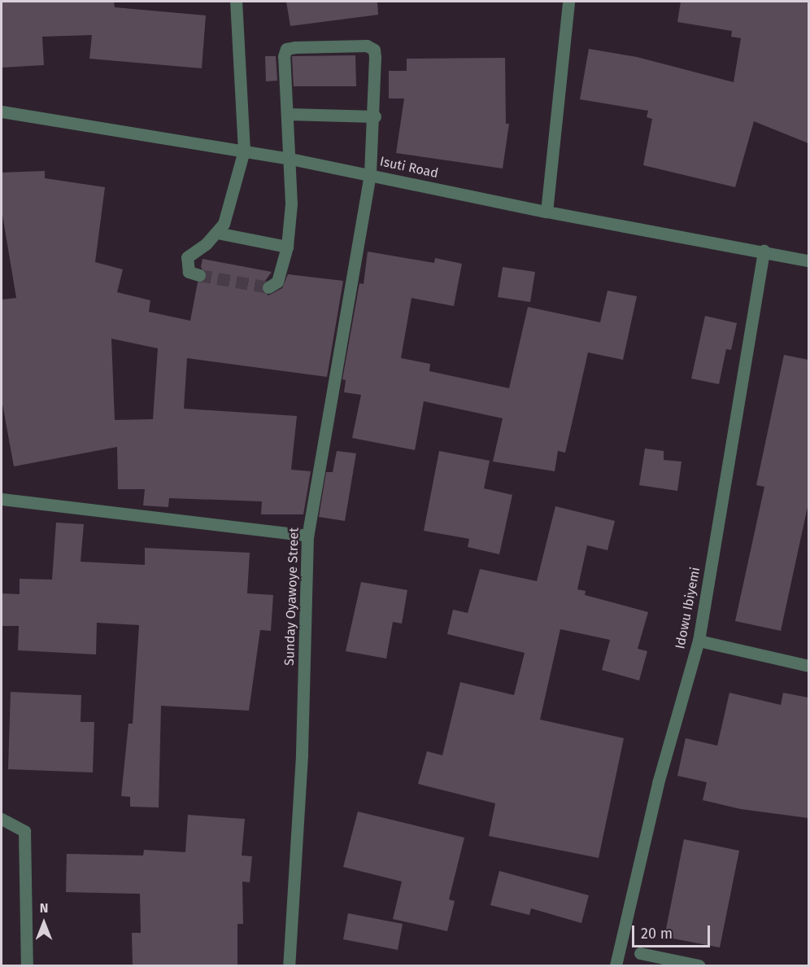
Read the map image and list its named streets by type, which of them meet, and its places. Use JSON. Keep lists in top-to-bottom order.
{
  "streets": {
    "street": ["Isuti Road", "Sunday Oyawoye Street", "Idowu Ibiyemi"]
  },
  "crossings": [
    ["Isuti Road", "Sunday Oyawoye Street"],
    ["Isuti Road", "Idowu Ibiyemi"]
  ],
  "scale_bar": "20 m",
  "north": "top"
}
